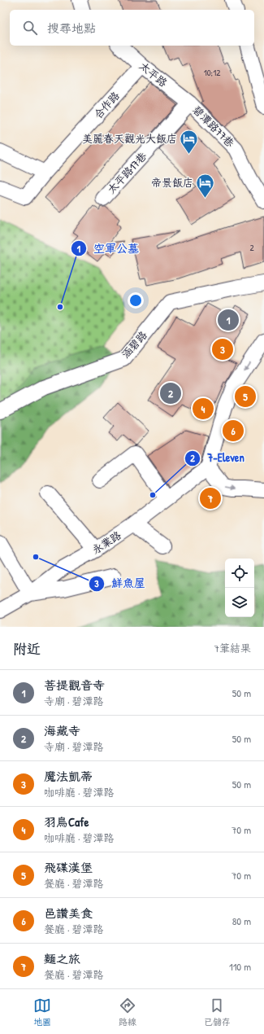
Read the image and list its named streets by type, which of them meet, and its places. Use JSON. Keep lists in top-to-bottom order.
{
  "streets": {
    "street": [
      "太平路",
      "合作路",
      "碧潭路77巷",
      "太平路17巷",
      "涵碧路",
      "永業路"
    ]
  },
  "crossings": [
    ["太平路", "合作路"],
    ["太平路", "碧潭路77巷"],
    ["太平路", "太平路17巷"],
    ["碧潭路77巷", "太平路17巷"]
  ],
  "places": {
    "hotel": ["美麗春天觀光大飯店", "帝景飯店"],
    "other": ["空軍公墓", "7-Eleven", "鮮魚屋"]
  },
  "house_numbers": ["10;12", "2"],
  "page": {
    "search": "搜尋地點",
    "pins": [
      "1",
      "3",
      "2",
      "5",
      "4",
      "6",
      "7"
    ],
    "heading": ["附近", "7筆結果"],
    "list": [
      {
        "mark": "1",
        "name": "菩提觀音寺",
        "note": "寺廟 · 碧潭路",
        "value": "50 m"
      },
      {
        "mark": "2",
        "name": "海藏寺",
        "note": "寺廟 · 碧潭路",
        "value": "50 m"
      },
      {
        "mark": "3",
        "name": "魔法凱蒂",
        "note": "咖啡廳 · 碧潭路",
        "value": "50 m"
      },
      {
        "mark": "4",
        "name": "羽鳥Cafe",
        "note": "咖啡廳 · 碧潭路",
        "value": "70 m"
      },
      {
        "mark": "5",
        "name": "飛碟漢堡",
        "note": "餐廳 · 碧潭路",
        "value": "70 m"
      },
      {
        "mark": "6",
        "name": "邑讚美食",
        "note": "餐廳 · 碧潭路",
        "value": "80 m"
      },
      {
        "mark": "7",
        "name": "麵之旅",
        "note": "餐廳 · 碧潭路",
        "value": "110 m"
      }
    ],
    "nav": ["地圖", "路線", "已儲存"]
  }
}
